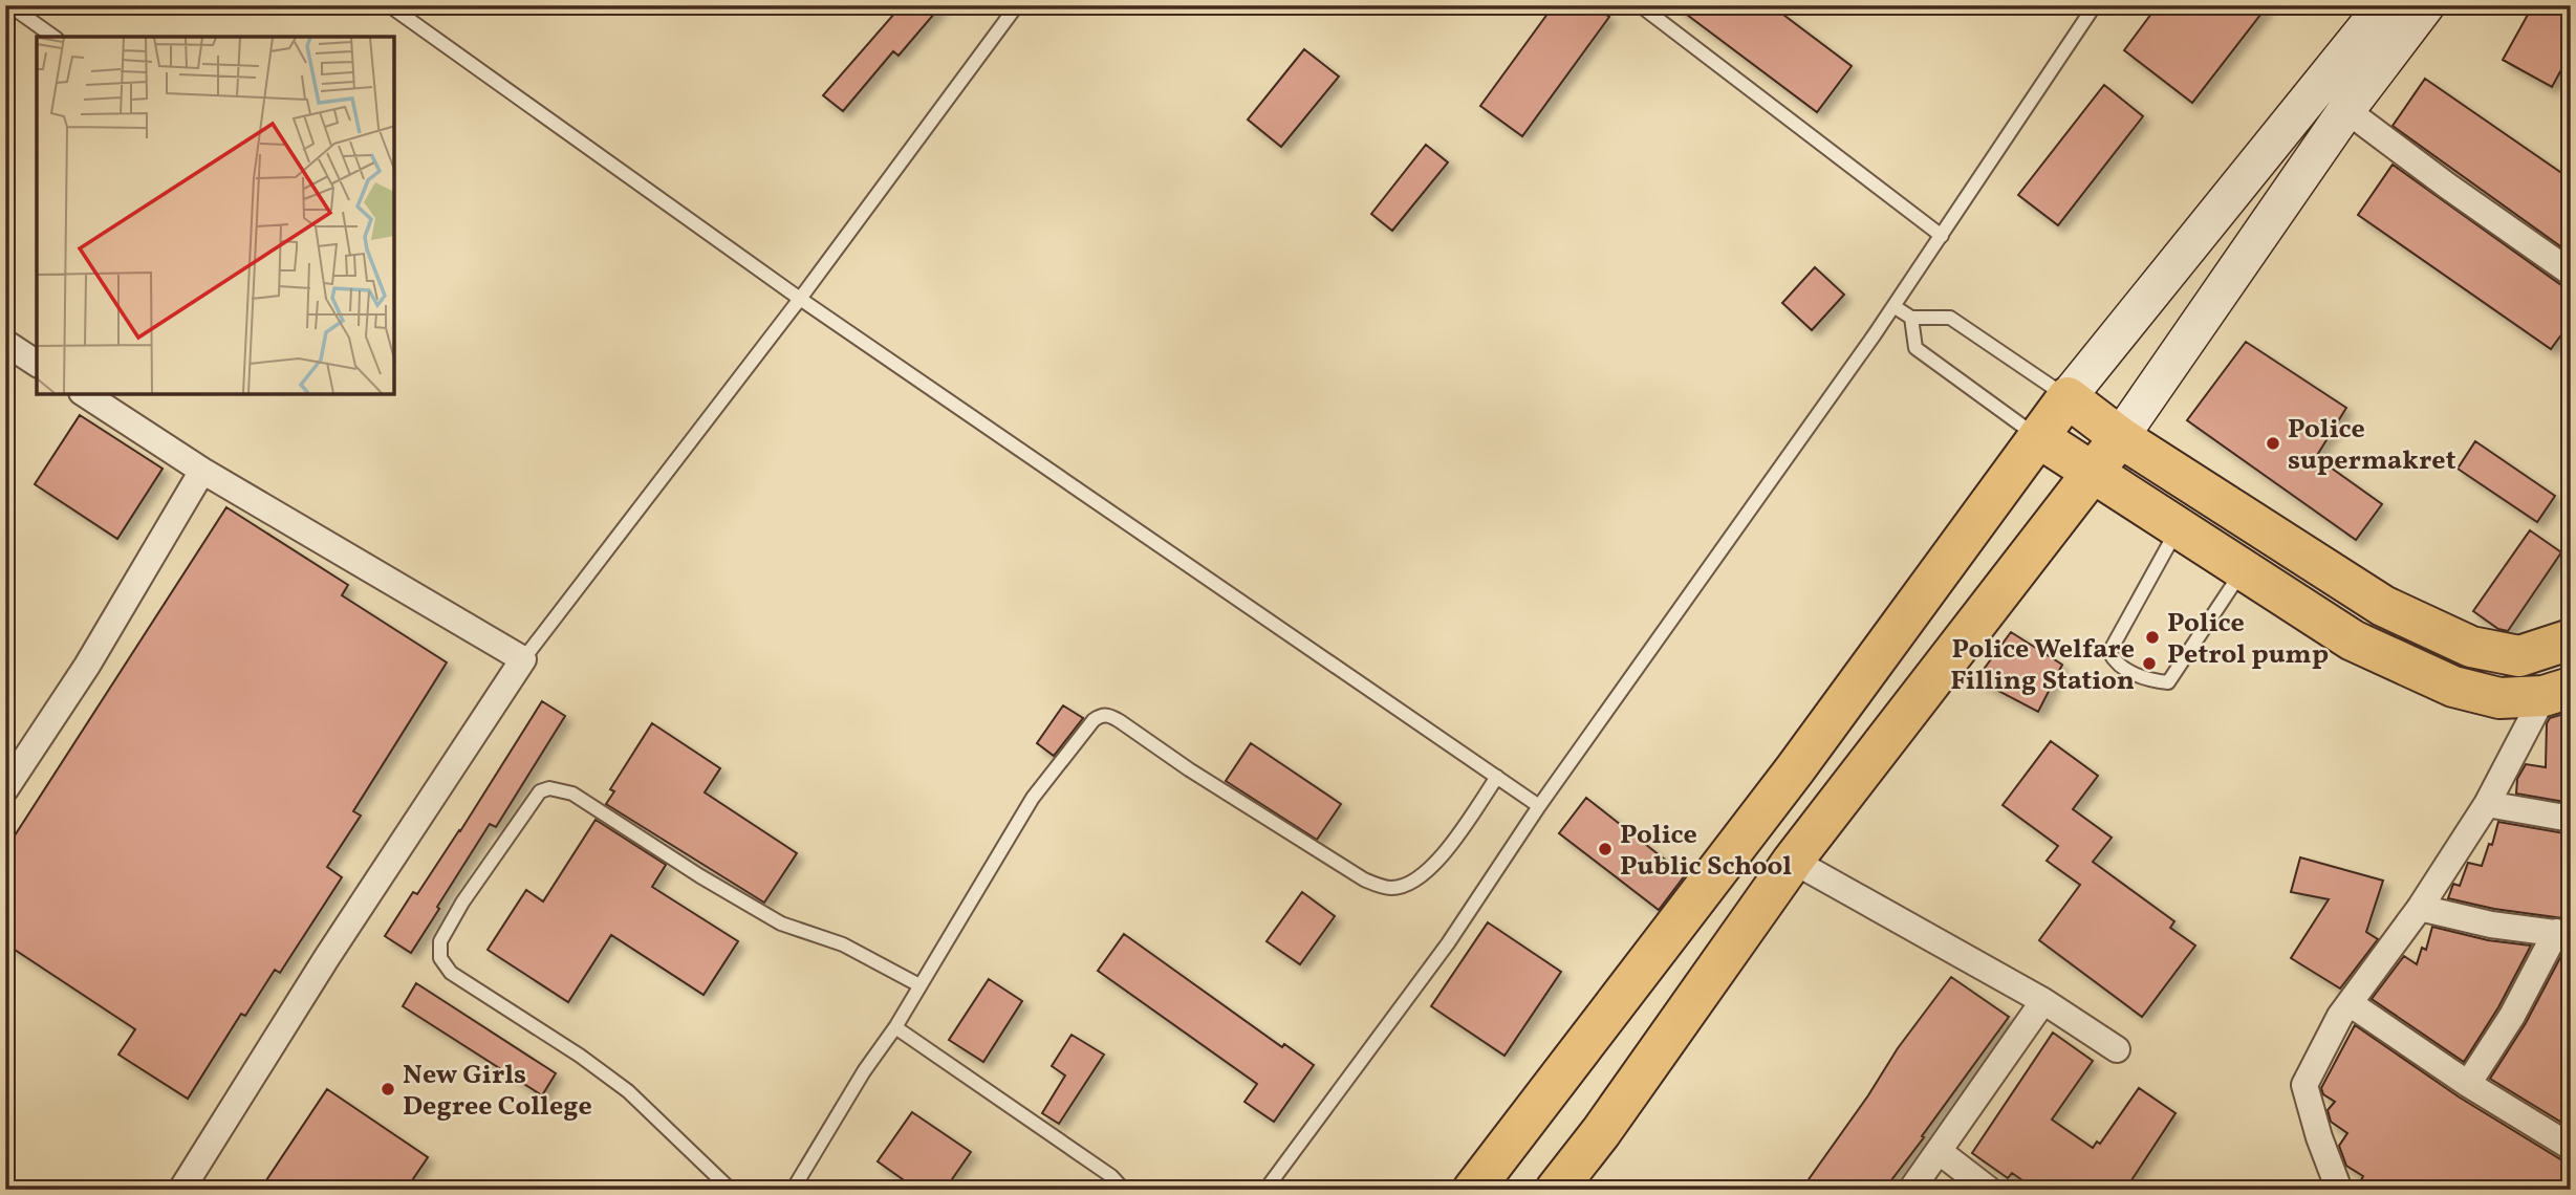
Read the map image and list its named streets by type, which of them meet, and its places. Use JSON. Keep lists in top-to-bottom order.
{
  "places": [
    "Police supermakret",
    "Police Petrol pump",
    "Police Welfare Filling Station",
    "Police Public School",
    "New Girls Degree College"
  ]
}
